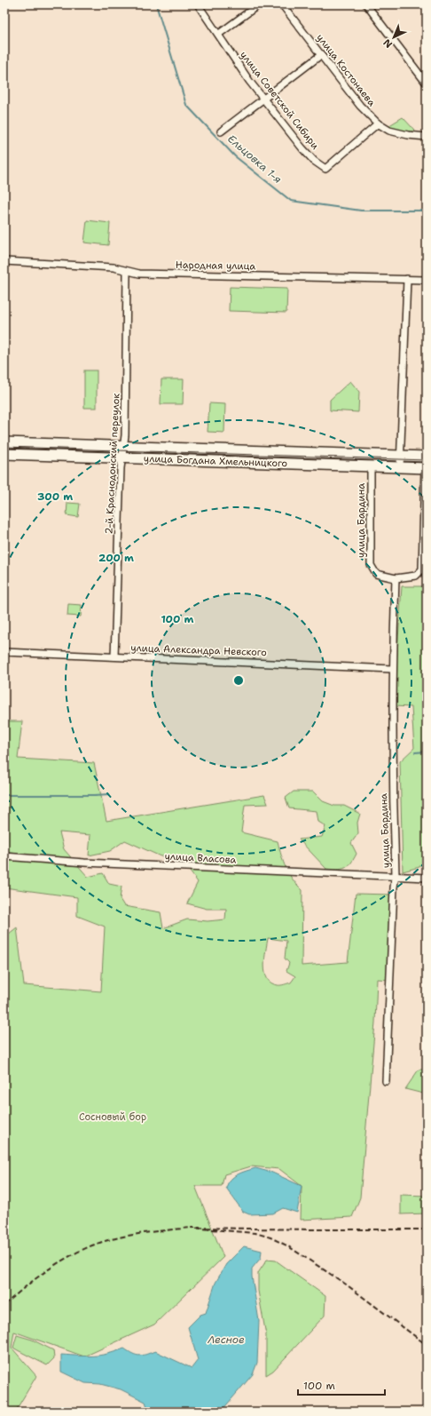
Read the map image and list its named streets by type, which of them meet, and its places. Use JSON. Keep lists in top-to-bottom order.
{
  "streets": {
    "highway": ["улица Богдана Хмельницкого"],
    "street": [
      "улица Костонаева",
      "улица Советской Сибири",
      "Народная улица",
      "2-й Краснодонский переулок",
      "улица Бардина",
      "улица Александра Невского",
      "улица Власова"
    ]
  },
  "crossings": [
    ["улица Костонаева", "улица Советской Сибири"],
    ["Народная улица", "2-й Краснодонский переулок"],
    ["улица Богдана Хмельницкого", "2-й Краснодонский переулок"],
    ["улица Богдана Хмельницкого", "улица Бардина"],
    ["2-й Краснодонский переулок", "улица Александра Невского"],
    ["улица Бардина", "улица Александра Невского"],
    ["улица Бардина", "улица Власова"]
  ],
  "water": ["Ельцовка 1-я", "Лесное"],
  "parks": ["Сосновый бор"],
  "scale_bar": "100 m",
  "north": "bottom left",
  "rings": ["300 m", "200 m", "100 m"]
}
